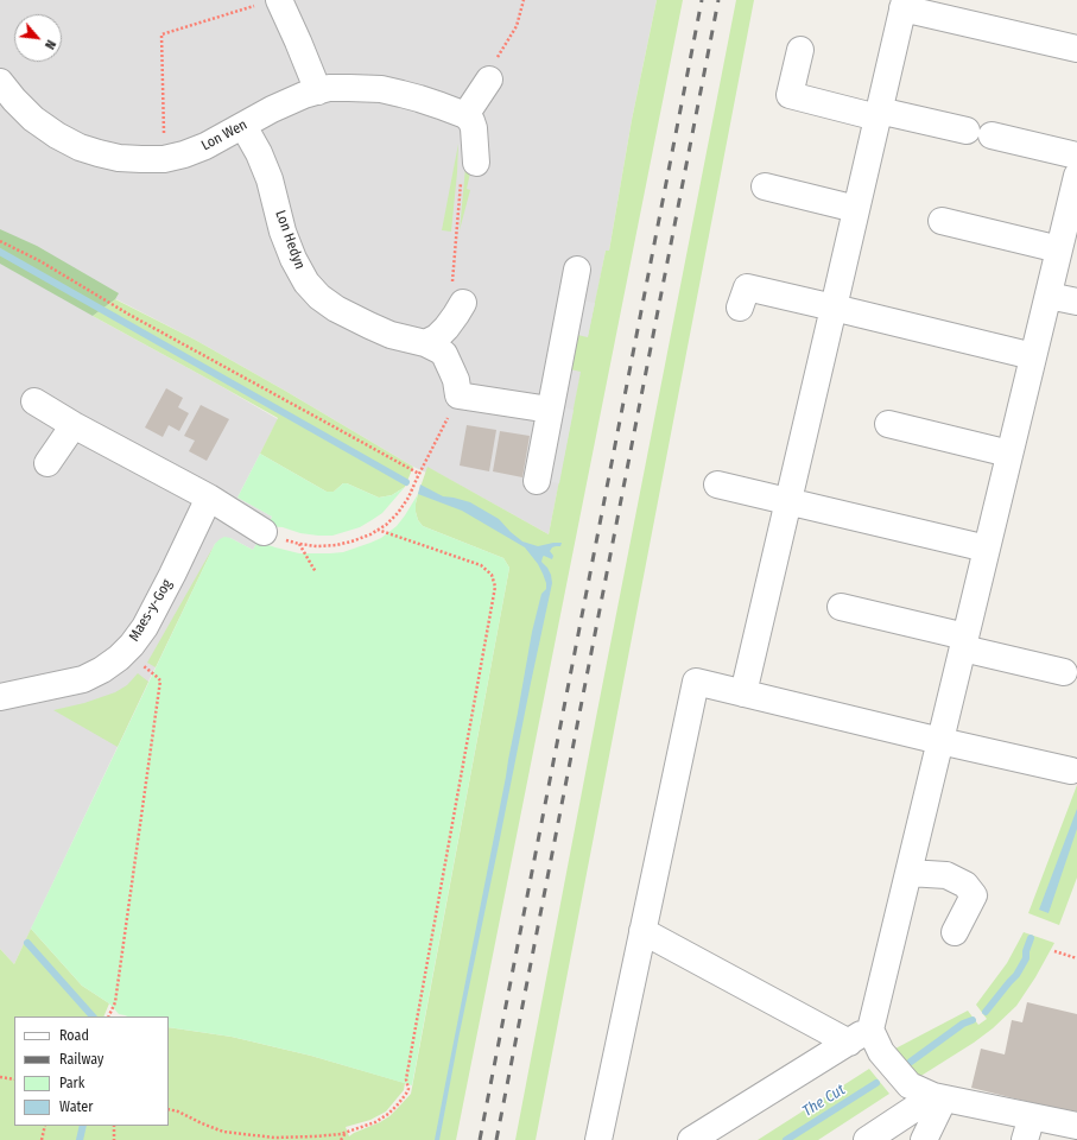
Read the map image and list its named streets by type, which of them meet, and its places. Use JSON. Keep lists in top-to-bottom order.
{
  "streets": {
    "street": ["Lon Wen", "Lon Hedyn", "Maes-y-Gog"]
  },
  "crossings": [
    ["Lon Wen", "Lon Hedyn"]
  ],
  "water": ["The Cut"],
  "legend": [
    "Road",
    "Railway",
    "Park",
    "Water"
  ],
  "north": "bottom right"
}
